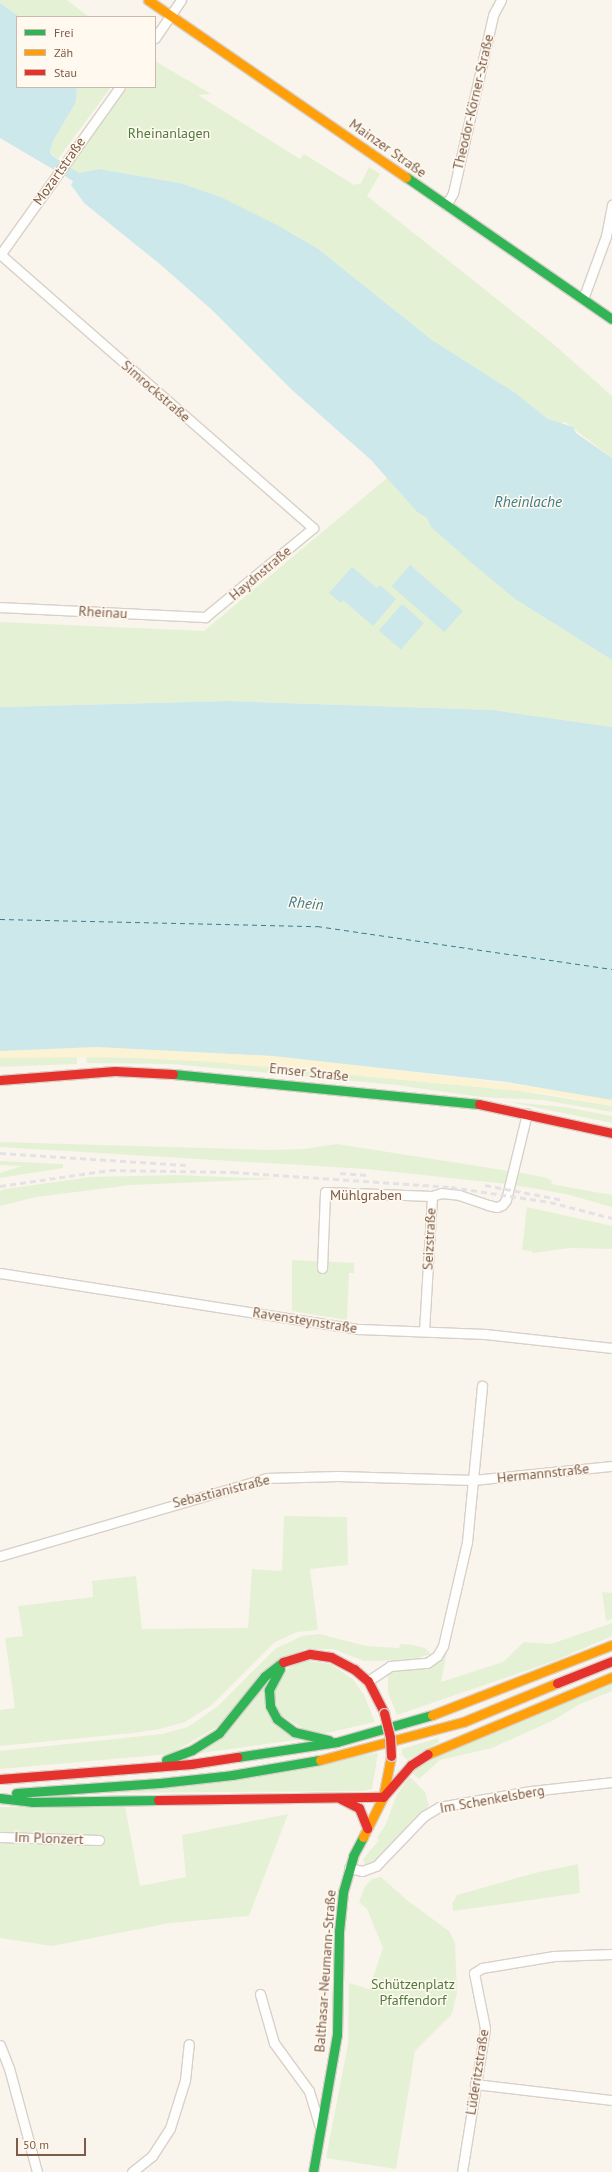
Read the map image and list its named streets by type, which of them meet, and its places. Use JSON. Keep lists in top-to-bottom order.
{
  "streets": {
    "main road": ["Mainzer Straße", "Emser Straße", "Balthasar-Neumann-Straße"],
    "street": [
      "Theodor-Körner-Straße",
      "Mozartstraße",
      "Simrockstraße",
      "Haydnstraße",
      "Rheinau",
      "Mühlgraben",
      "Seizstraße",
      "Ravensteynstraße",
      "Hermannstraße",
      "Sebastianistraße",
      "Im Schenkelsberg",
      "Im Plonzert",
      "Lüderitzstraße"
    ]
  },
  "crossings": [
    ["Theodor-Körner-Straße", "Mainzer Straße"],
    ["Mozartstraße", "Simrockstraße"],
    ["Simrockstraße", "Haydnstraße"],
    ["Haydnstraße", "Rheinau"],
    ["Emser Straße", "Seizstraße"],
    ["Mühlgraben", "Seizstraße"],
    ["Seizstraße", "Ravensteynstraße"],
    ["Hermannstraße", "Sebastianistraße"],
    ["Im Schenkelsberg", "Balthasar-Neumann-Straße"]
  ],
  "water": ["Rheinlache", "Rhein"],
  "parks": ["Rheinanlagen", "Schützenplatz Pfaffendorf"],
  "legend": ["Frei", "Zäh", "Stau"],
  "scale_bar": "50 m"
}
